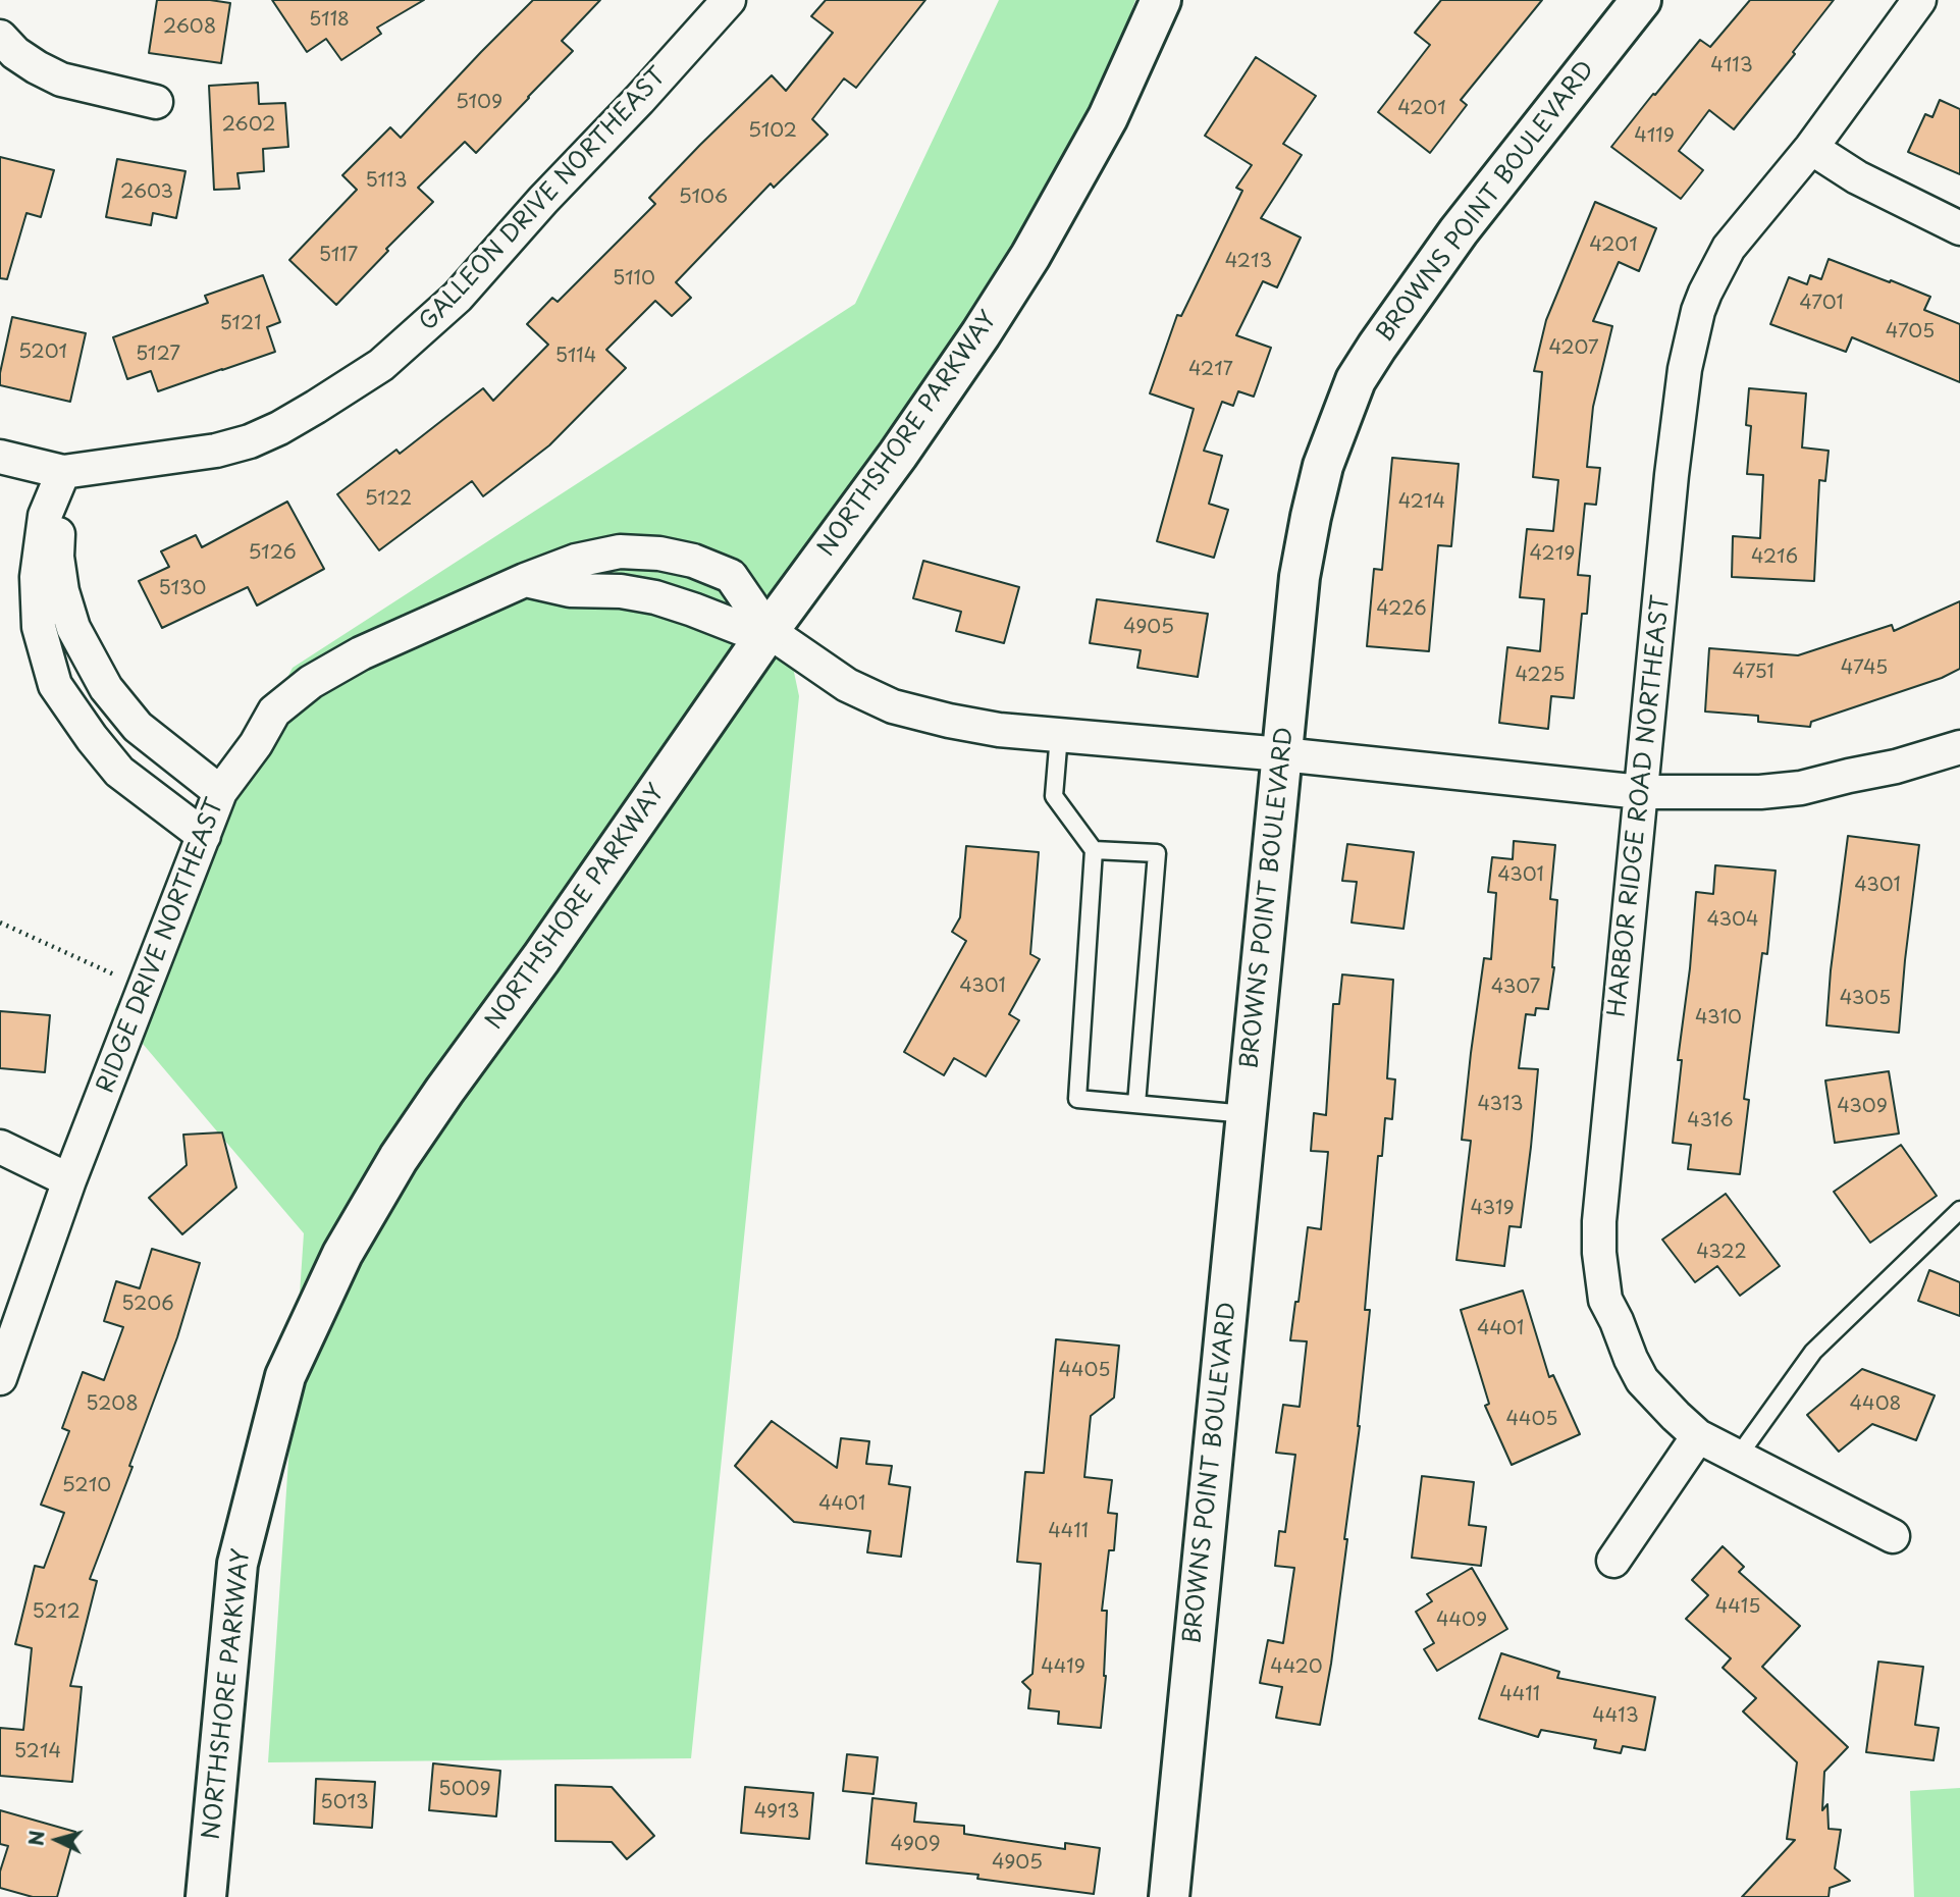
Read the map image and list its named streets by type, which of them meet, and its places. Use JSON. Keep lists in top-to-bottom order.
{
  "streets": {
    "street": [
      "GALLEON DRIVE NORTHEAST",
      "BROWNS POINT BOULEVARD",
      "NORTHSHORE PARKWAY",
      "HARBOR RIDGE ROAD NORTHEAST",
      "RIDGE DRIVE NORTHEAST"
    ]
  },
  "crossings": [
    ["BROWNS POINT BOULEVARD", "RIDGE DRIVE NORTHEAST"],
    ["NORTHSHORE PARKWAY", "RIDGE DRIVE NORTHEAST"],
    ["HARBOR RIDGE ROAD NORTHEAST", "RIDGE DRIVE NORTHEAST"]
  ],
  "house_numbers": [
    "5118",
    "2608",
    "4113",
    "5109",
    "4201",
    "2602",
    "5102",
    "4119",
    "5113",
    "2603",
    "5106",
    "4201",
    "5117",
    "4213",
    "5110",
    "4701",
    "5121",
    "4705",
    "4207",
    "5201",
    "5127",
    "5114",
    "4217",
    "5122",
    "4214",
    "5126",
    "4219",
    "4216",
    "5130",
    "4226",
    "4905",
    "4745",
    "4751",
    "4225",
    "4301",
    "4301",
    "4304",
    "4301",
    "4307",
    "4305",
    "4310",
    "4313",
    "4309",
    "4316",
    "4319",
    "4322",
    "5206",
    "4401",
    "4405",
    "5208",
    "4408",
    "4405",
    "5210",
    "4401",
    "4411",
    "4415",
    "5212",
    "4409",
    "4419",
    "4420",
    "4411",
    "4413",
    "5214",
    "5009",
    "5013",
    "4913",
    "4909",
    "4905"
  ],
  "north": "left"
}
